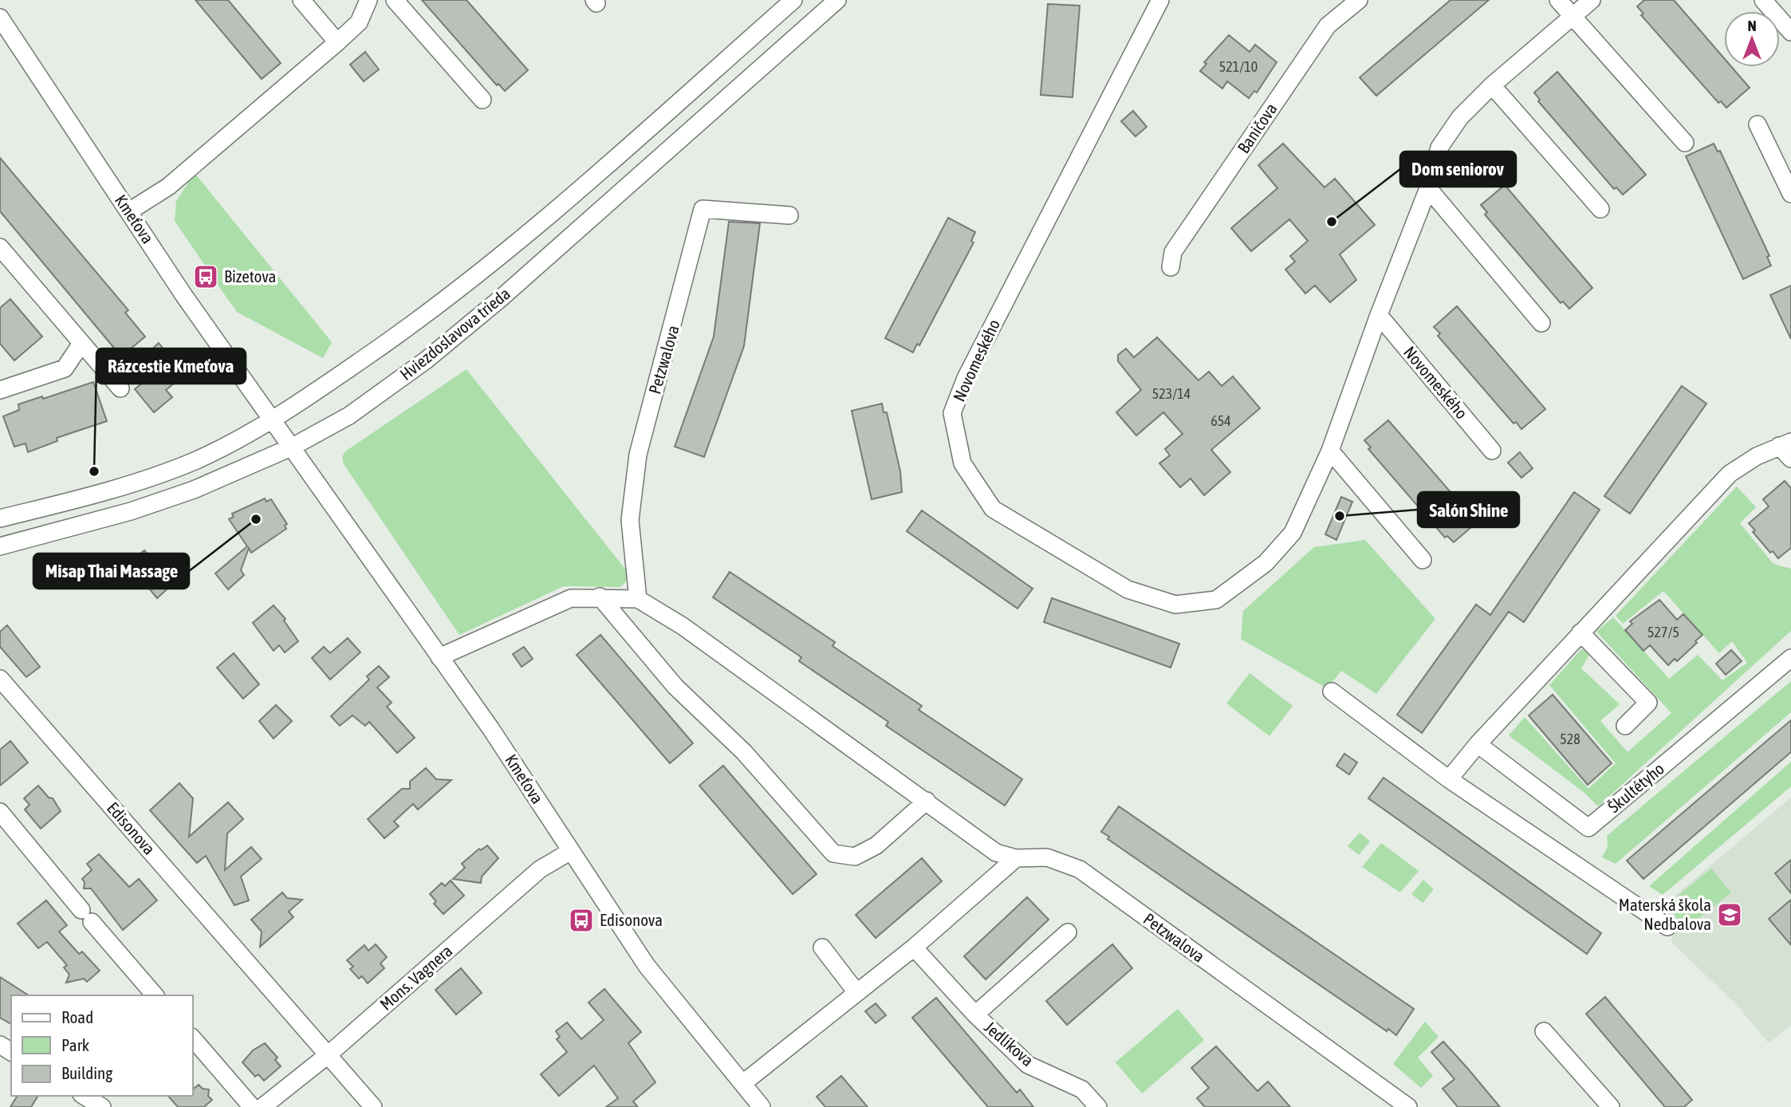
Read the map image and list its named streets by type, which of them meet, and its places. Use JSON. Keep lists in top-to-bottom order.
{
  "streets": {
    "street": [
      "Baničova",
      "Kmeťova",
      "Hviezdoslavova trieda",
      "Petzwalova",
      "Novomeského",
      "Škultétyho",
      "Edisonova",
      "Mons. Vagnera",
      "Jedlíkova"
    ]
  },
  "crossings": [
    ["Kmeťova", "Hviezdoslavova trieda"],
    ["Kmeťova", "Petzwalova"],
    ["Kmeťova", "Mons. Vagnera"],
    ["Edisonova", "Mons. Vagnera"]
  ],
  "places": {
    "other": [
      "Dom seniorov",
      "Rázcestie Kmeťova",
      "Salón Shine",
      "Misap Thai Massage"
    ],
    "bus stop": ["Bizetova", "Edisonova"],
    "school or university": ["Materská škola Nedbalova"]
  },
  "house_numbers": [
    "521/10",
    "523/14",
    "654",
    "527/5",
    "528"
  ],
  "legend": ["Road", "Park", "Building"],
  "north": "top"
}
